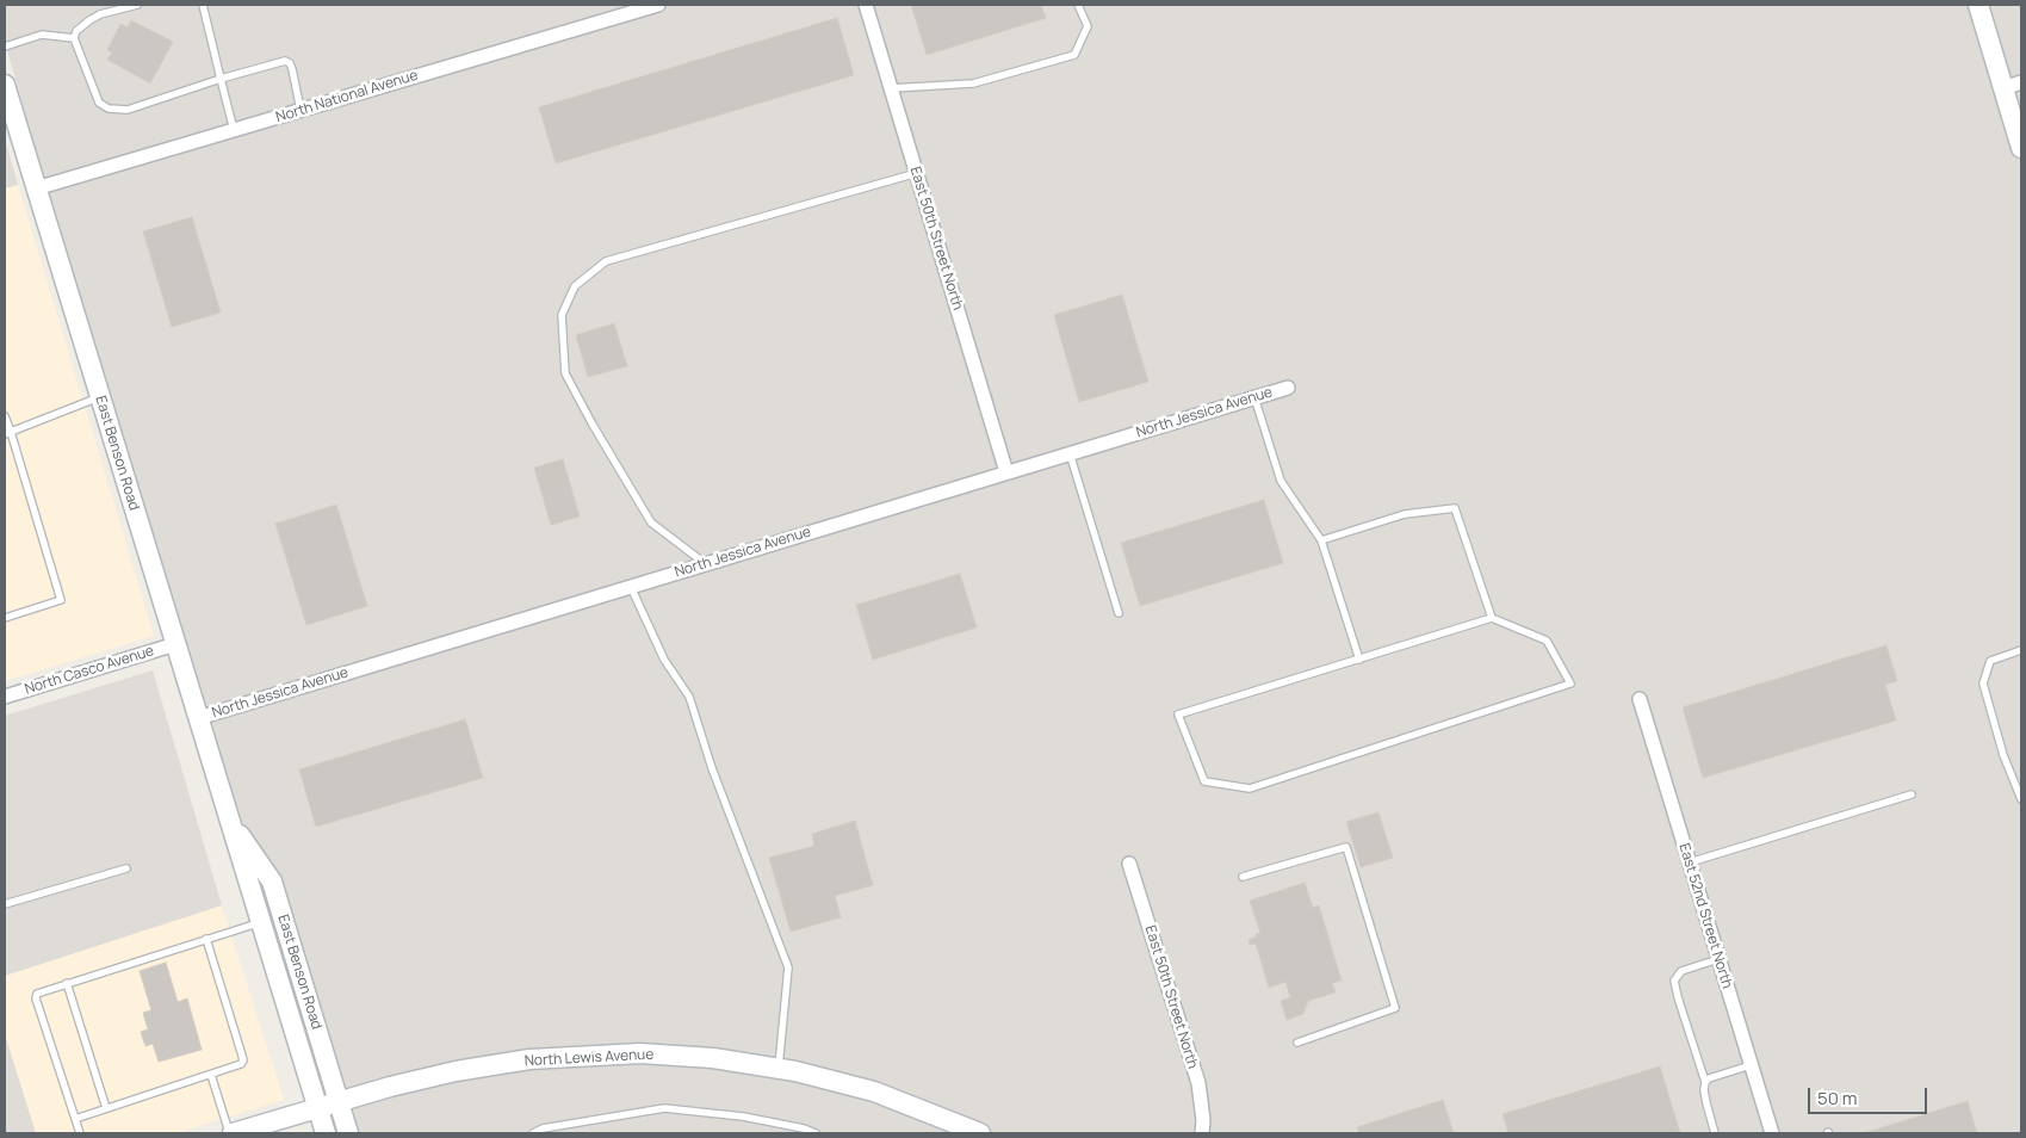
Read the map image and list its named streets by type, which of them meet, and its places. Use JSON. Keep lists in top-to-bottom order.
{
  "streets": {
    "main road": ["East Benson Road", "North Lewis Avenue"],
    "street": [
      "North National Avenue",
      "East 50th Street North",
      "North Jessica Avenue",
      "North Casco Avenue",
      "East 52nd Street North"
    ]
  },
  "crossings": [
    ["North National Avenue", "East Benson Road"],
    ["East 50th Street North", "North Jessica Avenue"],
    ["North Jessica Avenue", "East Benson Road"],
    ["East Benson Road", "North Casco Avenue"],
    ["East Benson Road", "North Lewis Avenue"]
  ],
  "scale_bar": "50 m"
}
